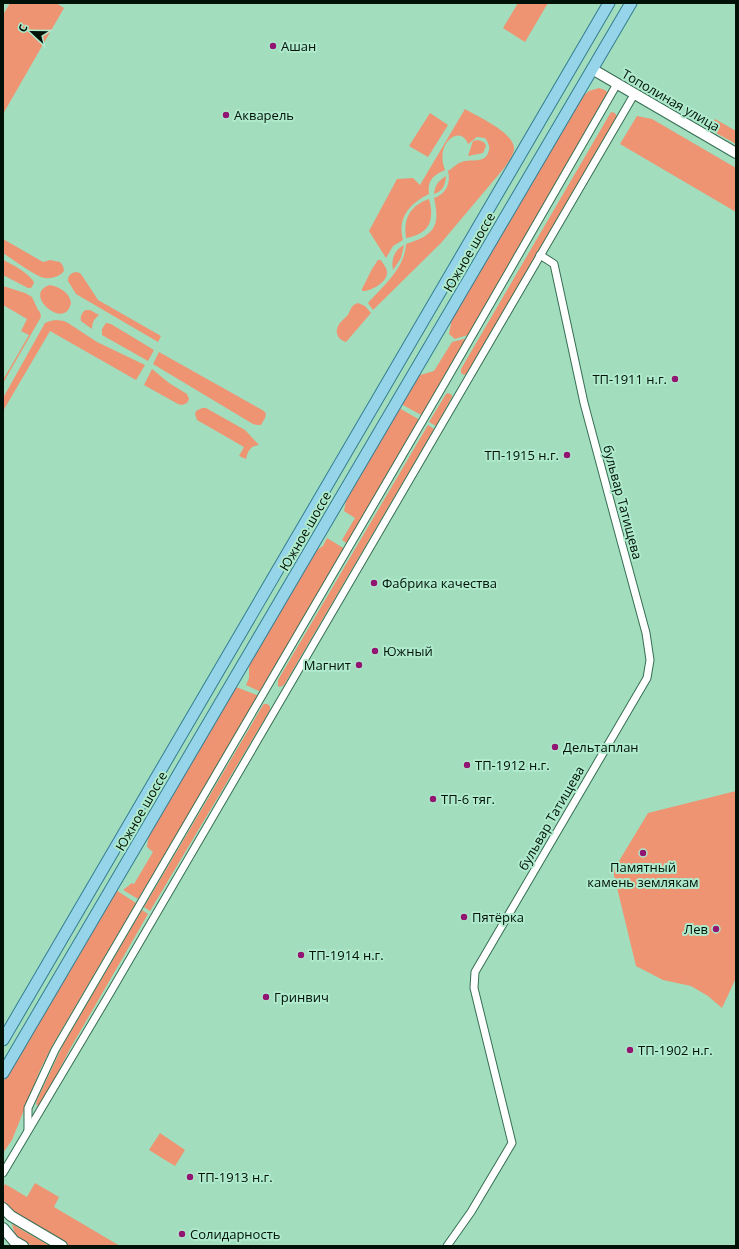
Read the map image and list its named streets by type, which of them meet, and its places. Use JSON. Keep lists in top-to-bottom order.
{
  "streets": {
    "main road": ["Тополиная улица", "Южное шоссе"],
    "street": ["бульвар Татищева"]
  },
  "crossings": [
    ["Тополиная улица", "Южное шоссе"]
  ],
  "places": [
    "Ашан",
    "Акварель",
    "ТП-1911 н.г.",
    "ТП-1915 н.г.",
    "Фабрика качества",
    "Южный",
    "Магнит",
    "Дельтаплан",
    "ТП-1912 н.г.",
    "ТП-6 тяг.",
    "Памятный камень землякам",
    "Пятёрка",
    "Лев",
    "ТП-1914 н.г.",
    "Гринвич",
    "ТП-1902 н.г.",
    "ТП-1913 н.г.",
    "Солидарность"
  ],
  "north": "left"
}
